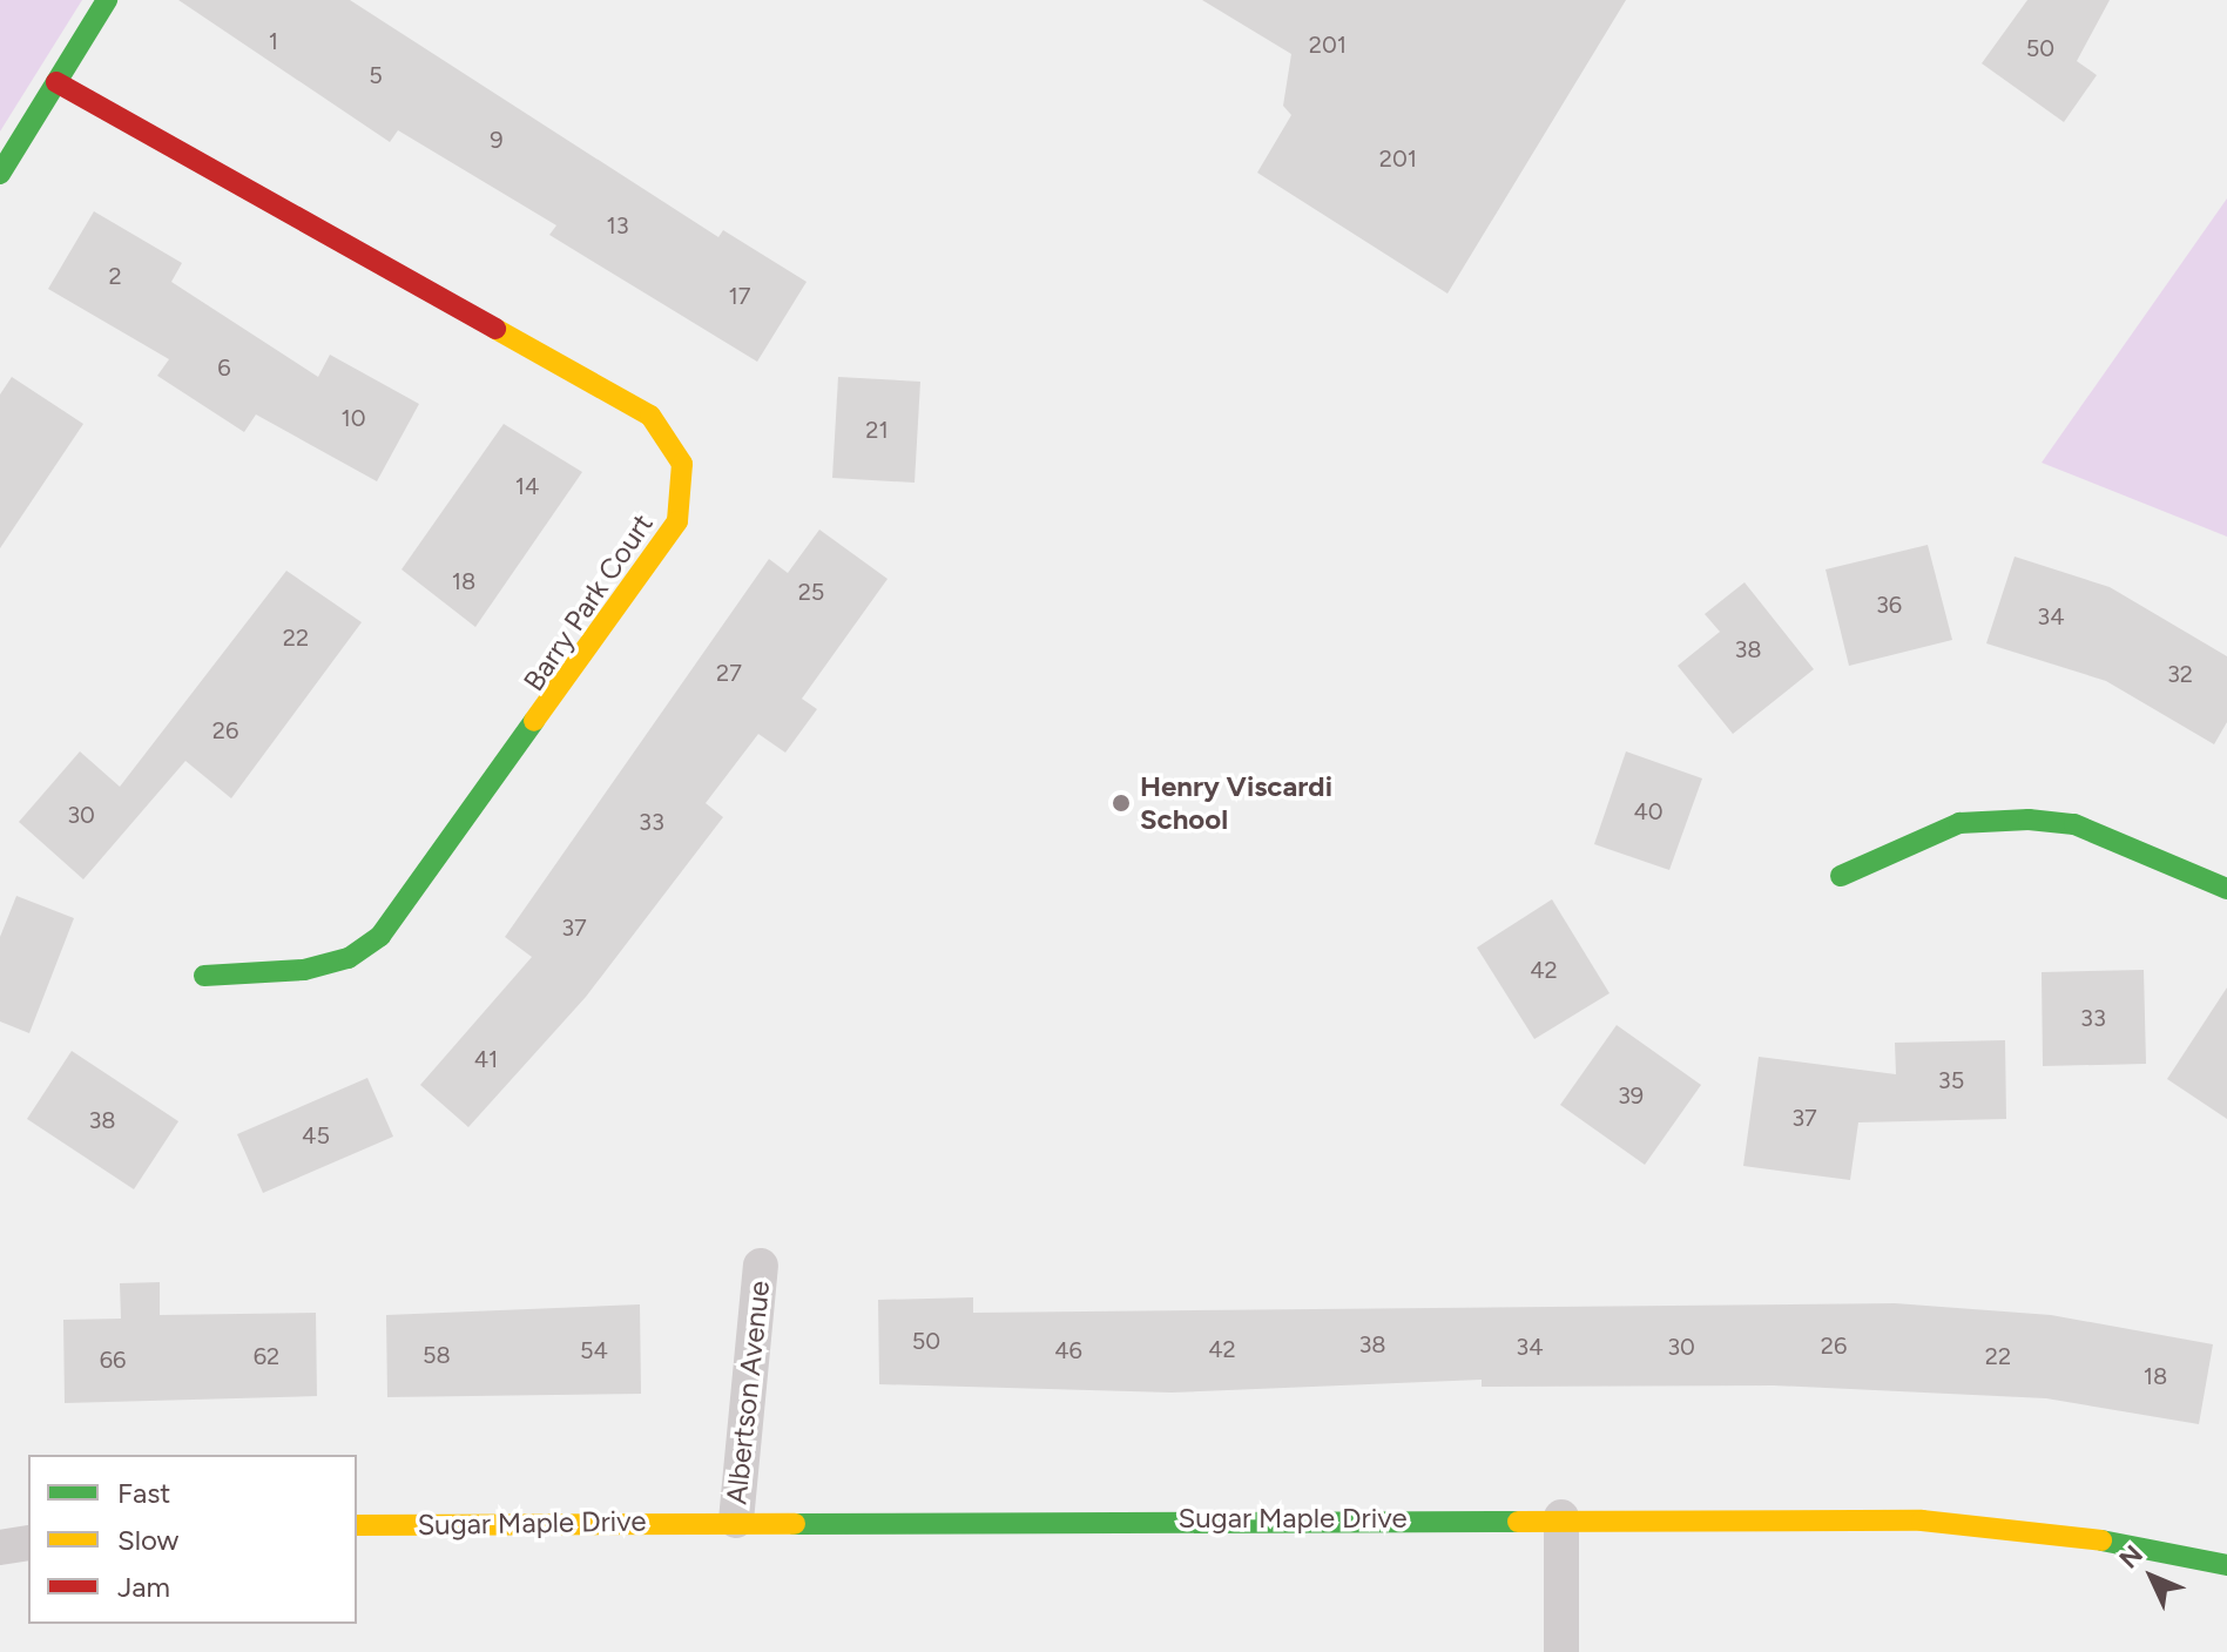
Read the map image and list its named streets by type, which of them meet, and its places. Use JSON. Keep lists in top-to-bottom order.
{
  "streets": {
    "street": ["Barry Park Court", "Albertson Avenue", "Sugar Maple Drive"]
  },
  "crossings": [
    ["Albertson Avenue", "Sugar Maple Drive"]
  ],
  "places": ["Henry Viscardi School"],
  "house_numbers": [
    "1",
    "201",
    "50",
    "5",
    "9",
    "201",
    "13",
    "2",
    "17",
    "6",
    "10",
    "21",
    "14",
    "18",
    "25",
    "36",
    "34",
    "22",
    "38",
    "27",
    "32",
    "26",
    "40",
    "30",
    "33",
    "37",
    "42",
    "33",
    "41",
    "35",
    "39",
    "37",
    "38",
    "45",
    "50",
    "38",
    "26",
    "34",
    "30",
    "42",
    "54",
    "46",
    "58",
    "62",
    "22",
    "66",
    "18"
  ],
  "legend": ["Fast", "Slow", "Jam"],
  "north": "top left"
}
